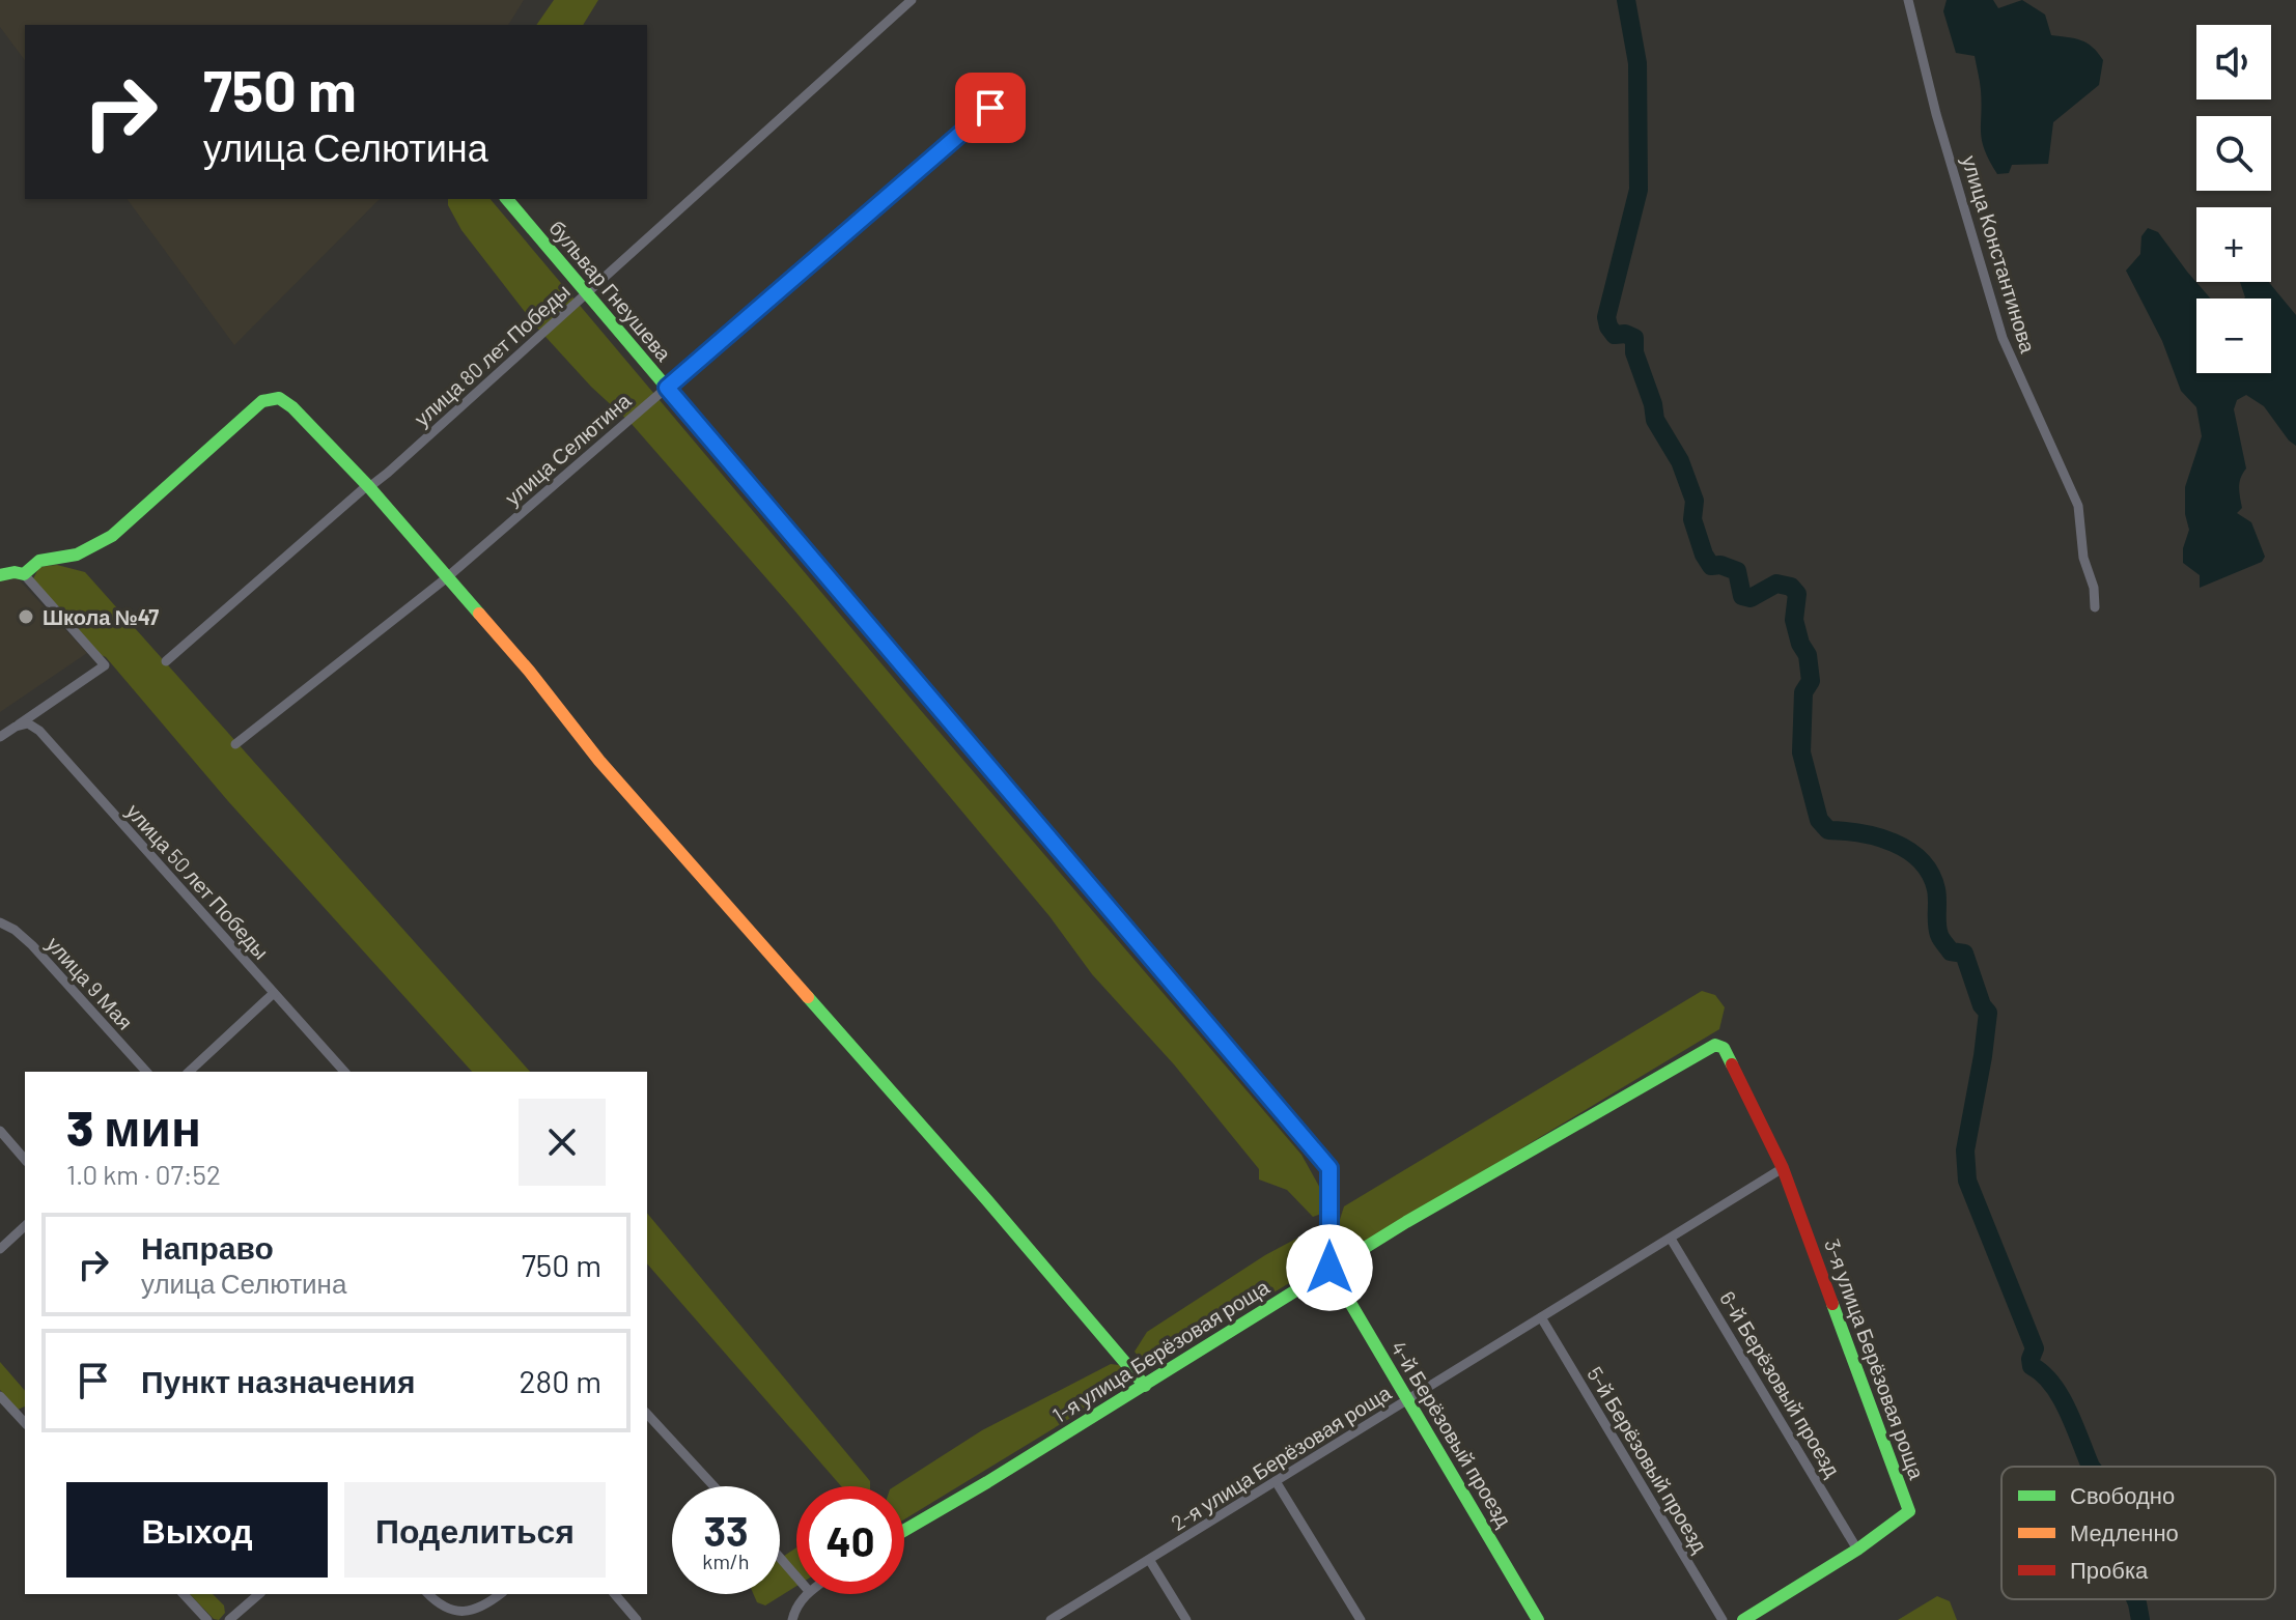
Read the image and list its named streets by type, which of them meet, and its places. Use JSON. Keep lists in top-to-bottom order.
{
  "streets": {
    "street": [
      "улица Константинова",
      "бульвар Гнеушева",
      "улица 80 лет Победы",
      "улица Селютина",
      "улица 50 лет Победы",
      "улица 9 Мая",
      "1-я улица Берёзовая роща",
      "3-я улица Берёзовая роща",
      "6-й Берёзовый проезд",
      "4-й Берёзовый проезд",
      "2-я улица Берёзовая роща",
      "5-й Берёзовый проезд"
    ]
  },
  "crossings": [
    ["бульвар Гнеушева", "улица 80 лет Победы"],
    ["бульвар Гнеушева", "улица Селютина"],
    ["бульвар Гнеушева", "1-я улица Берёзовая роща"],
    ["бульвар Гнеушева", "4-й Берёзовый проезд"],
    ["1-я улица Берёзовая роща", "3-я улица Берёзовая роща"],
    ["1-я улица Берёзовая роща", "4-й Берёзовый проезд"],
    ["3-я улица Берёзовая роща", "6-й Берёзовый проезд"],
    ["3-я улица Берёзовая роща", "2-я улица Берёзовая роща"],
    ["6-й Берёзовый проезд", "2-я улица Берёзовая роща"],
    ["4-й Берёзовый проезд", "2-я улица Берёзовая роща"],
    ["2-я улица Берёзовая роща", "5-й Берёзовый проезд"]
  ],
  "places": ["Школа №47"],
  "legend": ["Свободно", "Медленно", "Пробка"],
  "page": {
    "map_buttons": ["+", "−"],
    "turn": ["750 m", "улица Селютина"],
    "heading": ["3 мин", "1.0 km · 07:52"],
    "list": [
      {
        "name": "Направо",
        "note": "улица Селютина",
        "value": "750 m"
      },
      {
        "name": "Пункт назначения",
        "value": "280 m"
      }
    ],
    "buttons": ["Выход", "Поделиться"],
    "speed": "33 km/h",
    "limit": "40"
  }
}
